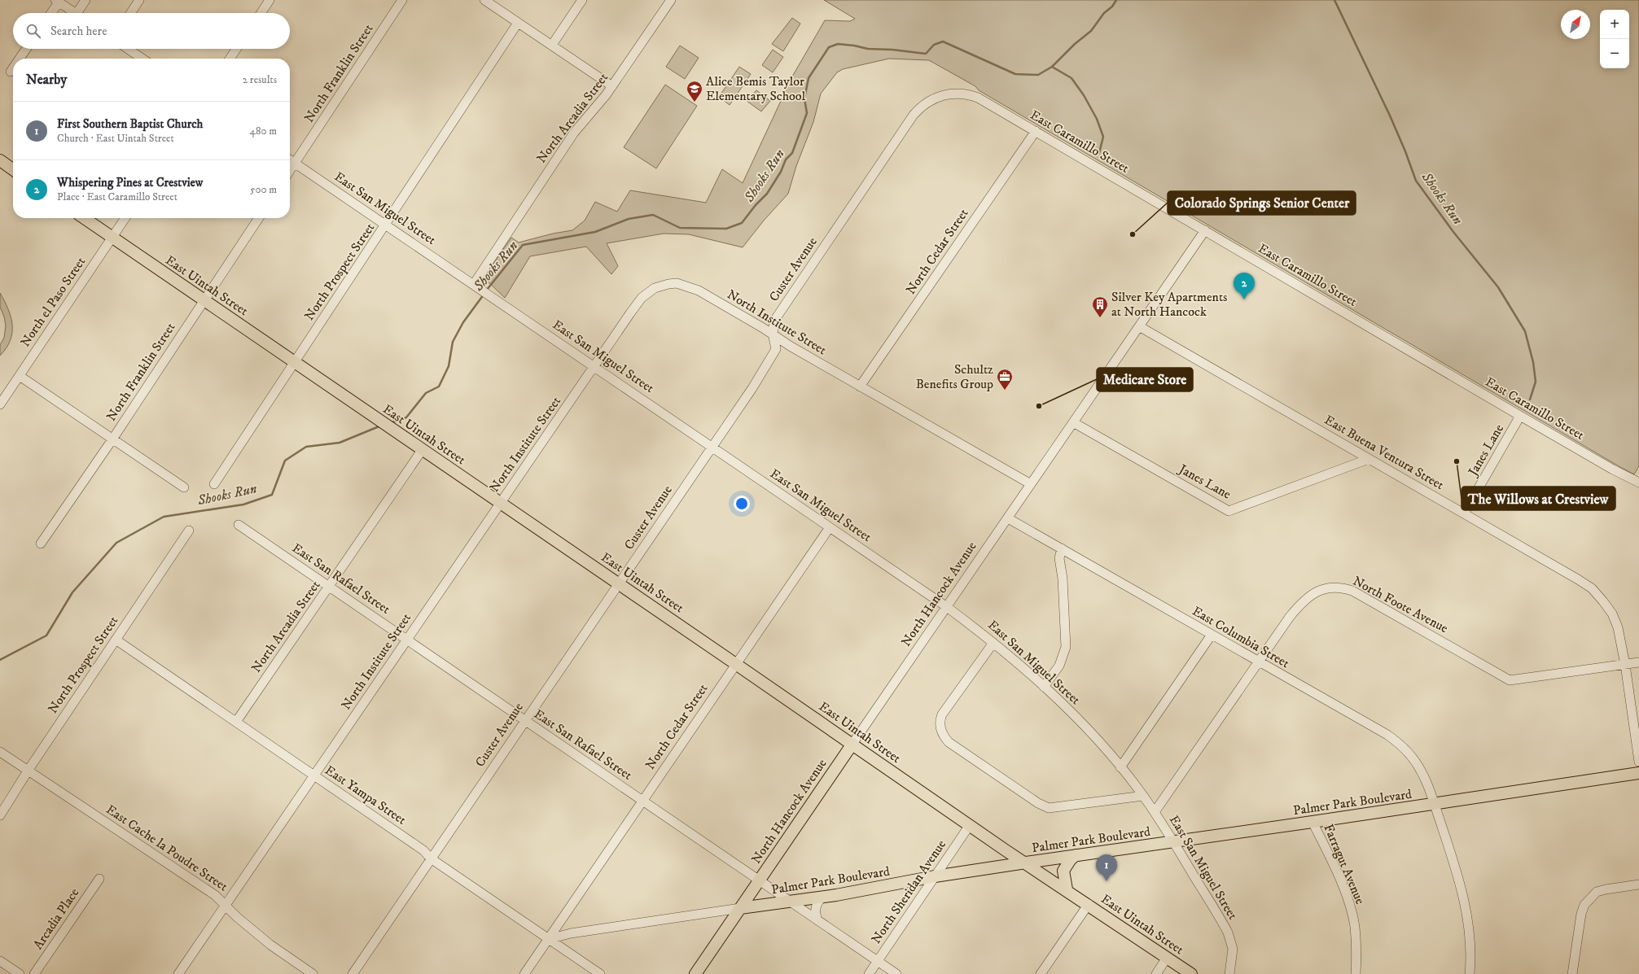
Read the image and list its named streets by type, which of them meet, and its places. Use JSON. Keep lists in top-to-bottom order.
{
  "streets": {
    "main road": ["East Uintah Street", "North Hancock Avenue", "Palmer Park Boulevard"],
    "street": [
      "North Franklin Street",
      "North Arcadia Street",
      "East Caramillo Street",
      "East San Miguel Street",
      "North Cedar Street",
      "Custer Avenue",
      "North Prospect Street",
      "North el Paso Street",
      "North Institute Street",
      "Janes Lane",
      "East Buena Ventura Street",
      "East San Rafael Street",
      "North Foote Avenue",
      "East Columbia Street",
      "East Yampa Street",
      "East Cache la Poudre Street",
      "Farragut Avenue",
      "North Sheridan Avenue",
      "Arcadia Place"
    ]
  },
  "crossings": [
    ["North Franklin Street", "East San Miguel Street"],
    ["North Franklin Street", "East Uintah Street"],
    ["North Arcadia Street", "East San Miguel Street"],
    ["North Arcadia Street", "East Uintah Street"],
    ["North Arcadia Street", "East San Rafael Street"],
    ["North Arcadia Street", "East Yampa Street"],
    ["East Caramillo Street", "North Cedar Street"],
    ["East Caramillo Street", "Custer Avenue"],
    ["East Caramillo Street", "Janes Lane"],
    ["East Caramillo Street", "North Hancock Avenue"],
    ["East San Miguel Street", "North Cedar Street"],
    ["East San Miguel Street", "Custer Avenue"],
    ["East San Miguel Street", "North Prospect Street"],
    ["East San Miguel Street", "North Institute Street"],
    ["East San Miguel Street", "North Hancock Avenue"],
    ["East San Miguel Street", "North Foote Avenue"],
    ["East San Miguel Street", "Palmer Park Boulevard"],
    ["North Cedar Street", "East Uintah Street"],
    ["North Cedar Street", "North Institute Street"],
    ["North Cedar Street", "East San Rafael Street"],
    ["North Cedar Street", "East Yampa Street"],
    ["North Cedar Street", "Palmer Park Boulevard"],
    ["Custer Avenue", "East Uintah Street"],
    ["Custer Avenue", "North Institute Street"],
    ["Custer Avenue", "East San Rafael Street"],
    ["Custer Avenue", "East Yampa Street"],
    ["North Prospect Street", "East Uintah Street"],
    ["North Prospect Street", "East Yampa Street"],
    ["North Prospect Street", "East Cache la Poudre Street"],
    ["East Uintah Street", "North el Paso Street"],
    ["East Uintah Street", "North Institute Street"],
    ["East Uintah Street", "North Hancock Avenue"],
    ["East Uintah Street", "Palmer Park Boulevard"],
    ["East Uintah Street", "North Sheridan Avenue"],
    ["North Institute Street", "East San Rafael Street"],
    ["North Institute Street", "North Hancock Avenue"],
    ["North Institute Street", "East Yampa Street"],
    ["North Institute Street", "East Cache la Poudre Street"],
    ["Janes Lane", "East Buena Ventura Street"],
    ["Janes Lane", "North Hancock Avenue"],
    ["East Buena Ventura Street", "North Hancock Avenue"],
    ["East Buena Ventura Street", "North Foote Avenue"],
    ["East San Rafael Street", "North Hancock Avenue"],
    ["East San Rafael Street", "Palmer Park Boulevard"],
    ["East San Rafael Street", "North Sheridan Avenue"],
    ["North Hancock Avenue", "East Columbia Street"],
    ["North Hancock Avenue", "Palmer Park Boulevard"],
    ["North Foote Avenue", "East Columbia Street"],
    ["East Columbia Street", "Palmer Park Boulevard"],
    ["East Yampa Street", "Palmer Park Boulevard"],
    ["Palmer Park Boulevard", "Farragut Avenue"],
    ["Palmer Park Boulevard", "North Sheridan Avenue"]
  ],
  "water": ["Shooks Run"],
  "places": {
    "school or university": ["Alice Bemis Taylor Elementary School"],
    "other": ["Colorado Springs Senior Center", "Medicare Store", "The Willows at Crestview"],
    "building": ["Silver Key Apartments at North Hancock"],
    "office": ["Schultz Benefits Group"]
  },
  "north": "top right",
  "page": {
    "map_buttons": ["+", "−"],
    "search": "Search here",
    "heading": ["Nearby", "2 results"],
    "list": [
      {
        "mark": "1",
        "name": "First Southern Baptist Church",
        "note": "Church · East Uintah Street",
        "value": "480 m"
      },
      {
        "mark": "2",
        "name": "Whispering Pines at Crestview",
        "note": "Place · East Caramillo Street",
        "value": "500 m"
      }
    ],
    "pins": ["2", "1"]
  }
}
